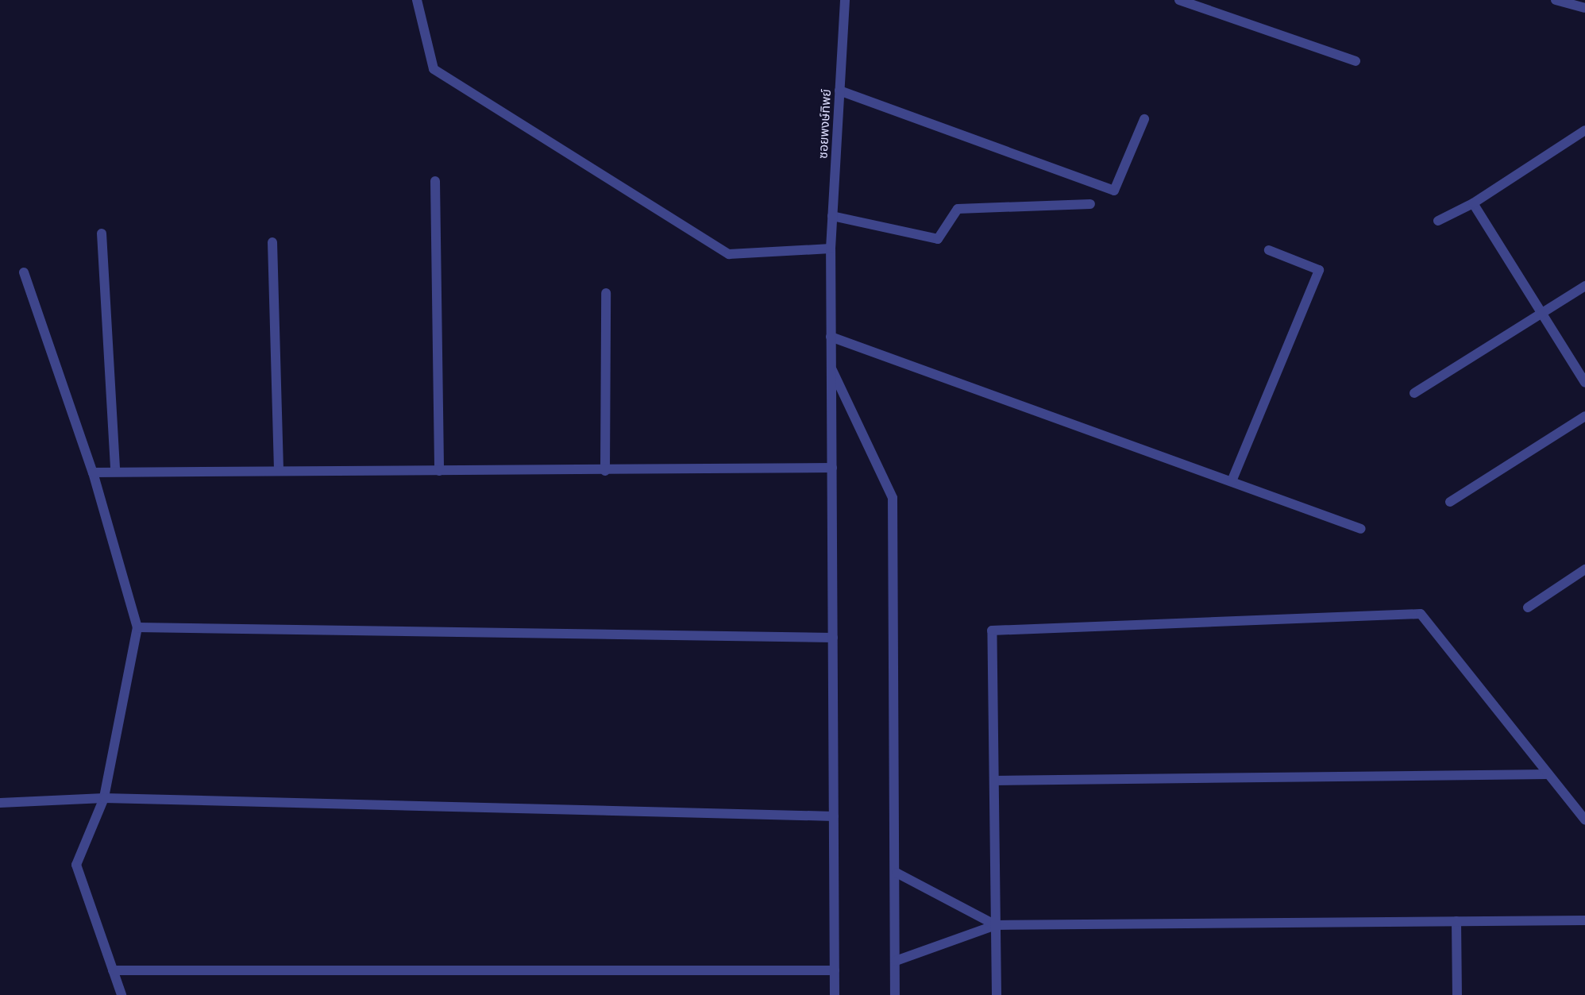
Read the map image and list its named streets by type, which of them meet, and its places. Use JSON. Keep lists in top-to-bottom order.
{
  "streets": {
    "street": ["ซอยพงษ์ทิพย์"]
  }
}
